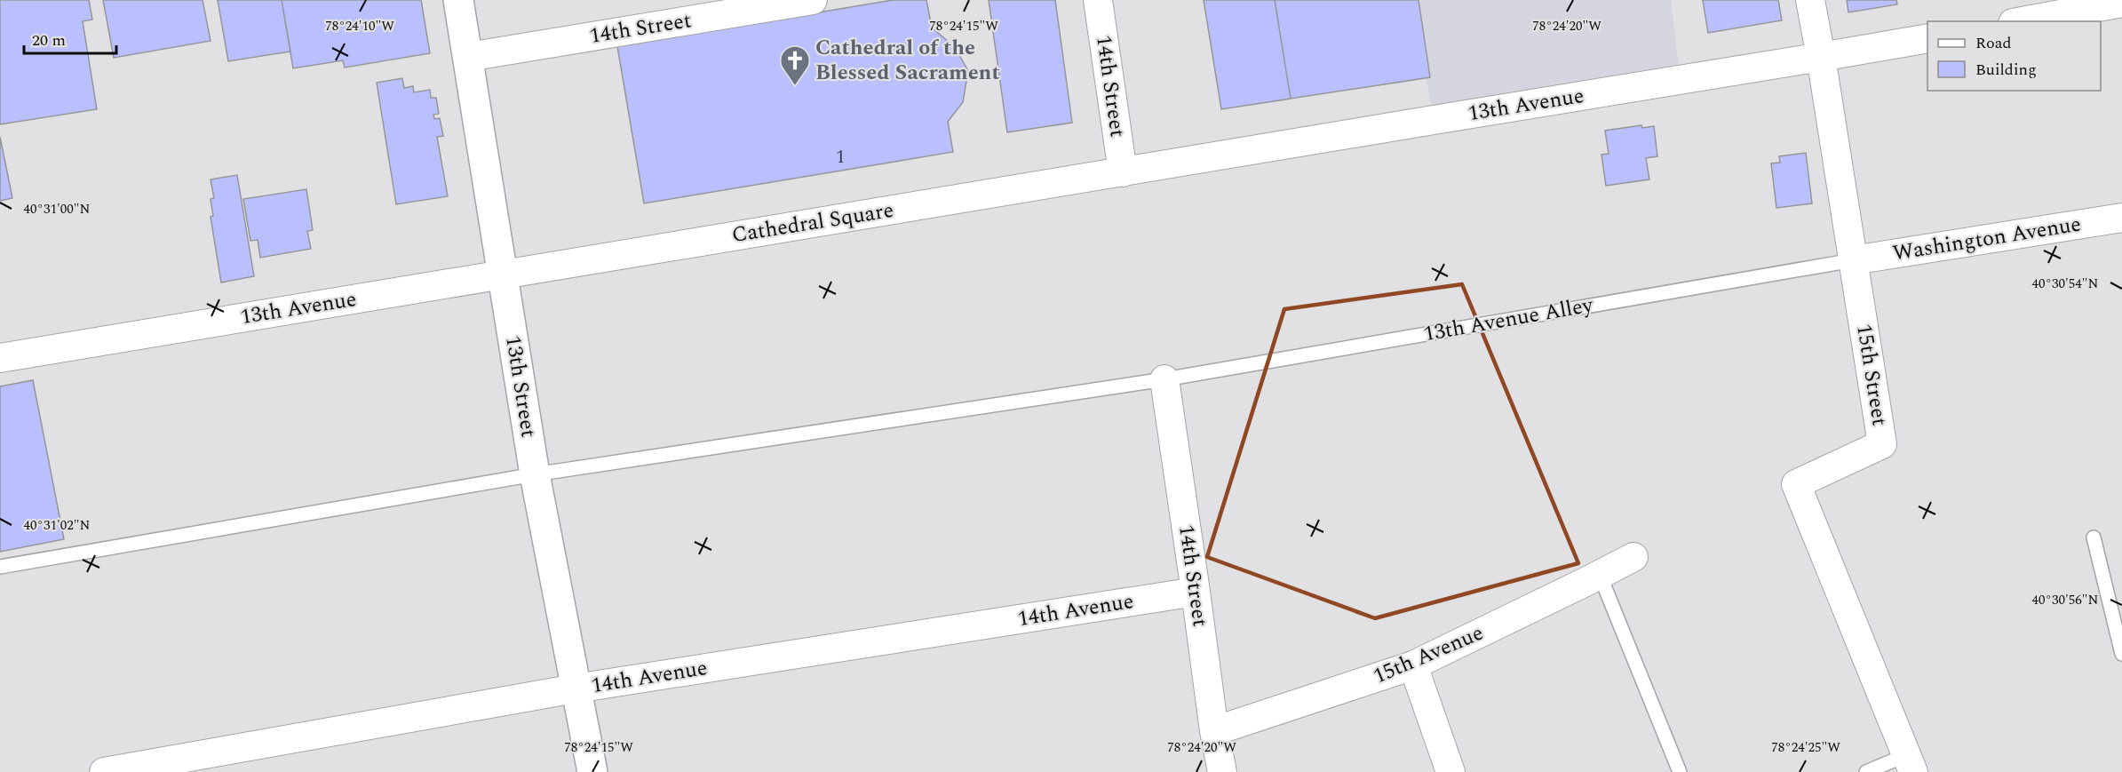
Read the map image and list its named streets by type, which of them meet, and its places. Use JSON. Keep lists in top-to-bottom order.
{
  "streets": {
    "street": [
      "14th Street",
      "13th Avenue",
      "Cathedral Square",
      "Washington Avenue",
      "15th Street",
      "13th Street",
      "14th Avenue",
      "15th Avenue"
    ],
    "lane": ["13th Avenue Alley"]
  },
  "crossings": [
    ["14th Street", "13th Avenue"],
    ["14th Street", "Cathedral Square"],
    ["14th Street", "13th Avenue Alley"],
    ["14th Street", "13th Street"],
    ["14th Street", "14th Avenue"],
    ["14th Street", "15th Avenue"],
    ["13th Avenue", "Cathedral Square"],
    ["13th Avenue", "15th Street"],
    ["13th Avenue", "13th Street"],
    ["Cathedral Square", "13th Street"],
    ["Washington Avenue", "13th Avenue Alley"],
    ["Washington Avenue", "15th Street"],
    ["13th Avenue Alley", "15th Street"],
    ["13th Avenue Alley", "13th Street"],
    ["13th Street", "14th Avenue"]
  ],
  "places": {
    "church": ["Cathedral of the Blessed Sacrament"]
  },
  "house_numbers": ["1"],
  "legend": ["Road", "Building"],
  "scale_bar": "20 m",
  "coordinates": [
    "78°24'10\"W",
    "78°24'15\"W",
    "78°24'20\"W",
    "40°31'00\"N",
    "40°30'54\"N",
    "40°31'02\"N",
    "40°30'56\"N",
    "78°24'25\"W"
  ]
}
